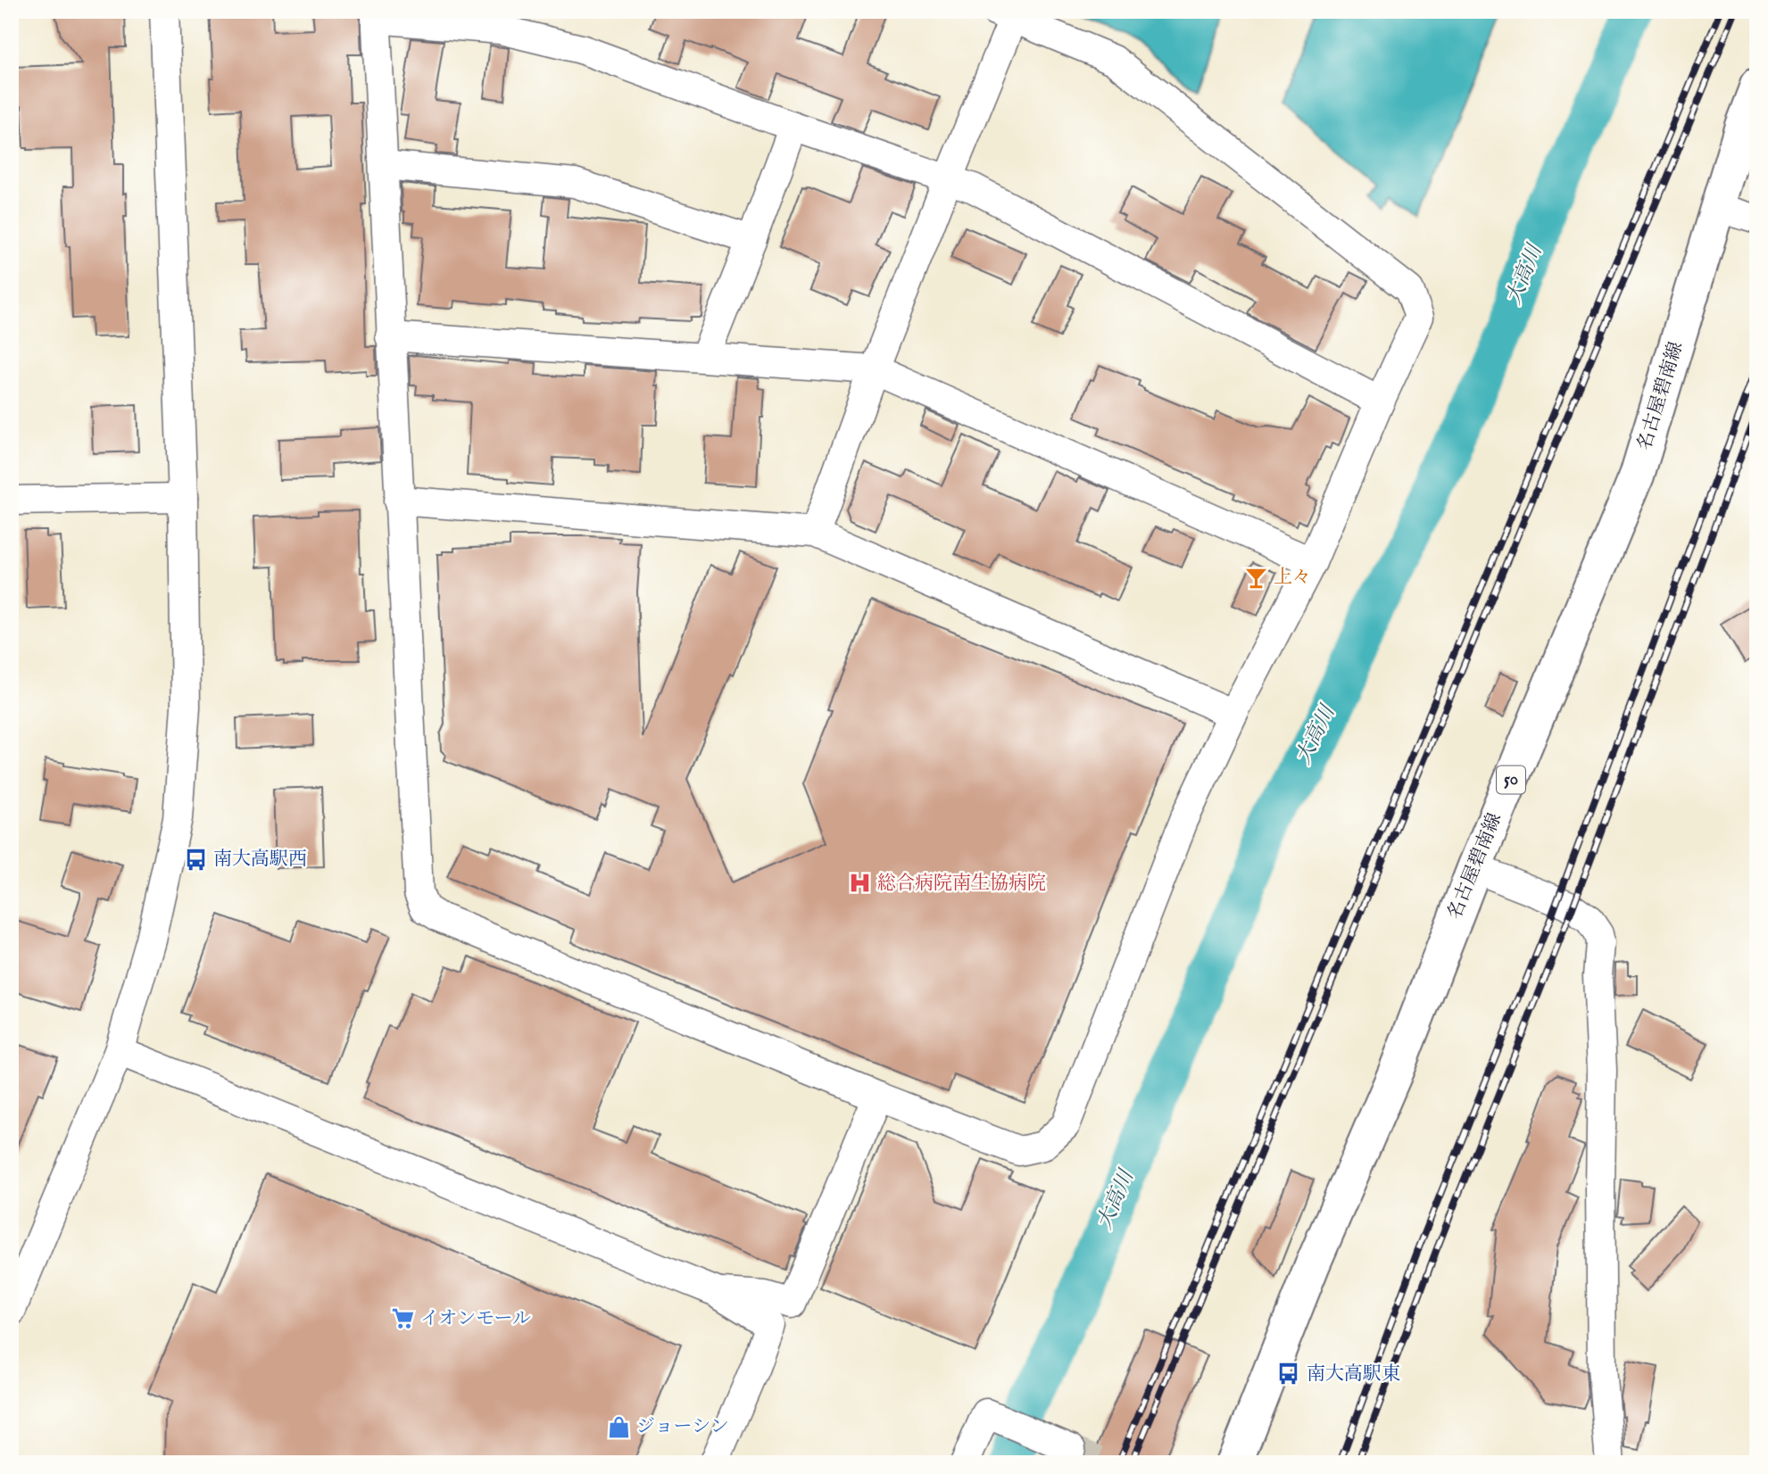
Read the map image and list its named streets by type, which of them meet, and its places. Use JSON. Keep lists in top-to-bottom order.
{
  "streets": {
    "main road": ["名古屋碧南線", "50"]
  },
  "water": ["大高川"],
  "places": {
    "bar": ["上々"],
    "bus stop": ["南大高駅西", "南大高駅東"],
    "hospital": ["総合病院南生協病院"],
    "supermarket": ["イオンモール"],
    "shop": ["ジョーシン"]
  }
}
